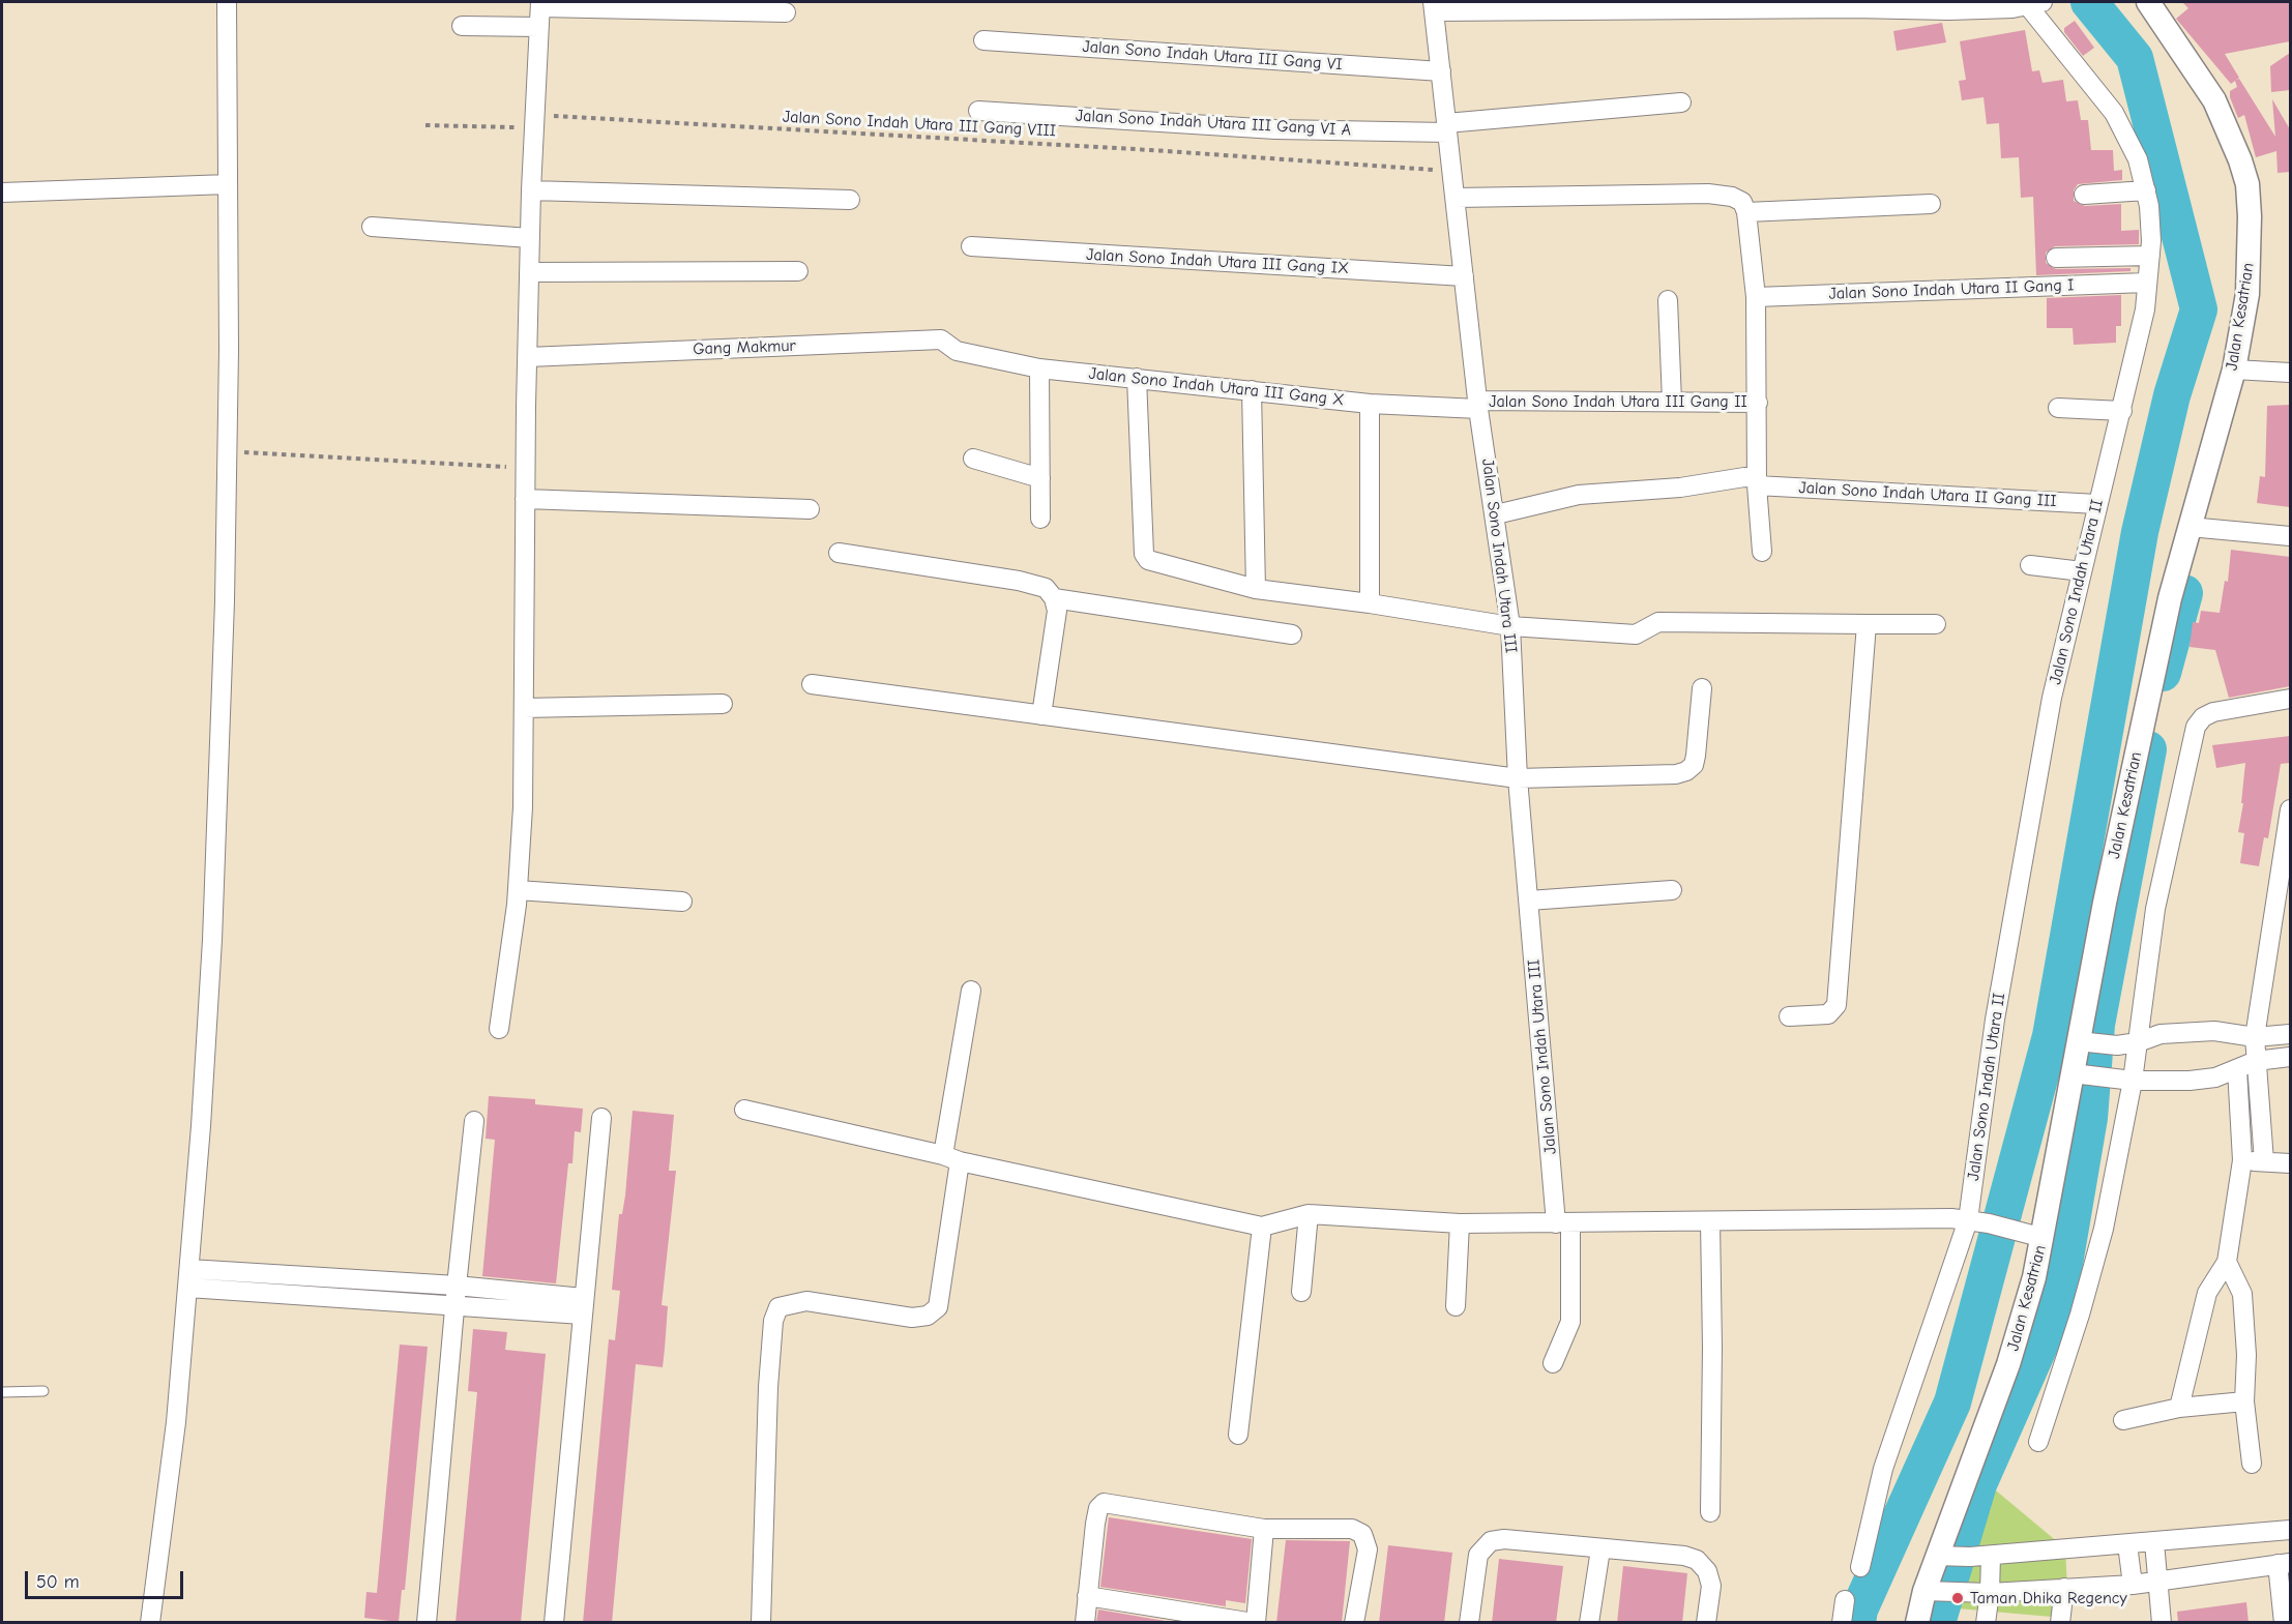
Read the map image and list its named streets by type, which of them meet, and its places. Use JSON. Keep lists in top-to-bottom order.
{
  "streets": {
    "street": [
      "Jalan Sono Indah Utara III Gang VI",
      "Jalan Sono Indah Utara III Gang VI A",
      "Jalan Sono Indah Utara III Gang IX",
      "Jalan Sono Indah Utara II Gang I",
      "Jalan Kesatrian",
      "Gang Makmur",
      "Jalan Sono Indah Utara III Gang X",
      "Jalan Sono Indah Utara III Gang II",
      "Jalan Sono Indah Utara II Gang III",
      "Jalan Sono Indah Utara III",
      "Jalan Sono Indah Utara II"
    ],
    "path": ["Jalan Sono Indah Utara III Gang VIII"]
  },
  "crossings": [
    ["Jalan Sono Indah Utara III Gang VI", "Jalan Sono Indah Utara III"],
    ["Jalan Sono Indah Utara III Gang VI A", "Jalan Sono Indah Utara III"],
    ["Jalan Sono Indah Utara III Gang VIII", "Jalan Sono Indah Utara III"],
    ["Jalan Sono Indah Utara III Gang IX", "Jalan Sono Indah Utara III"],
    ["Jalan Sono Indah Utara II Gang I", "Jalan Sono Indah Utara II"],
    ["Gang Makmur", "Jalan Sono Indah Utara III Gang X"],
    ["Jalan Sono Indah Utara III Gang X", "Jalan Sono Indah Utara III Gang II"],
    ["Jalan Sono Indah Utara III Gang X", "Jalan Sono Indah Utara III"],
    ["Jalan Sono Indah Utara III Gang II", "Jalan Sono Indah Utara III"],
    ["Jalan Sono Indah Utara II Gang III", "Jalan Sono Indah Utara III"],
    ["Jalan Sono Indah Utara II Gang III", "Jalan Sono Indah Utara II"]
  ],
  "places": ["Taman Dhika Regency"],
  "scale_bar": "50 m"
}
